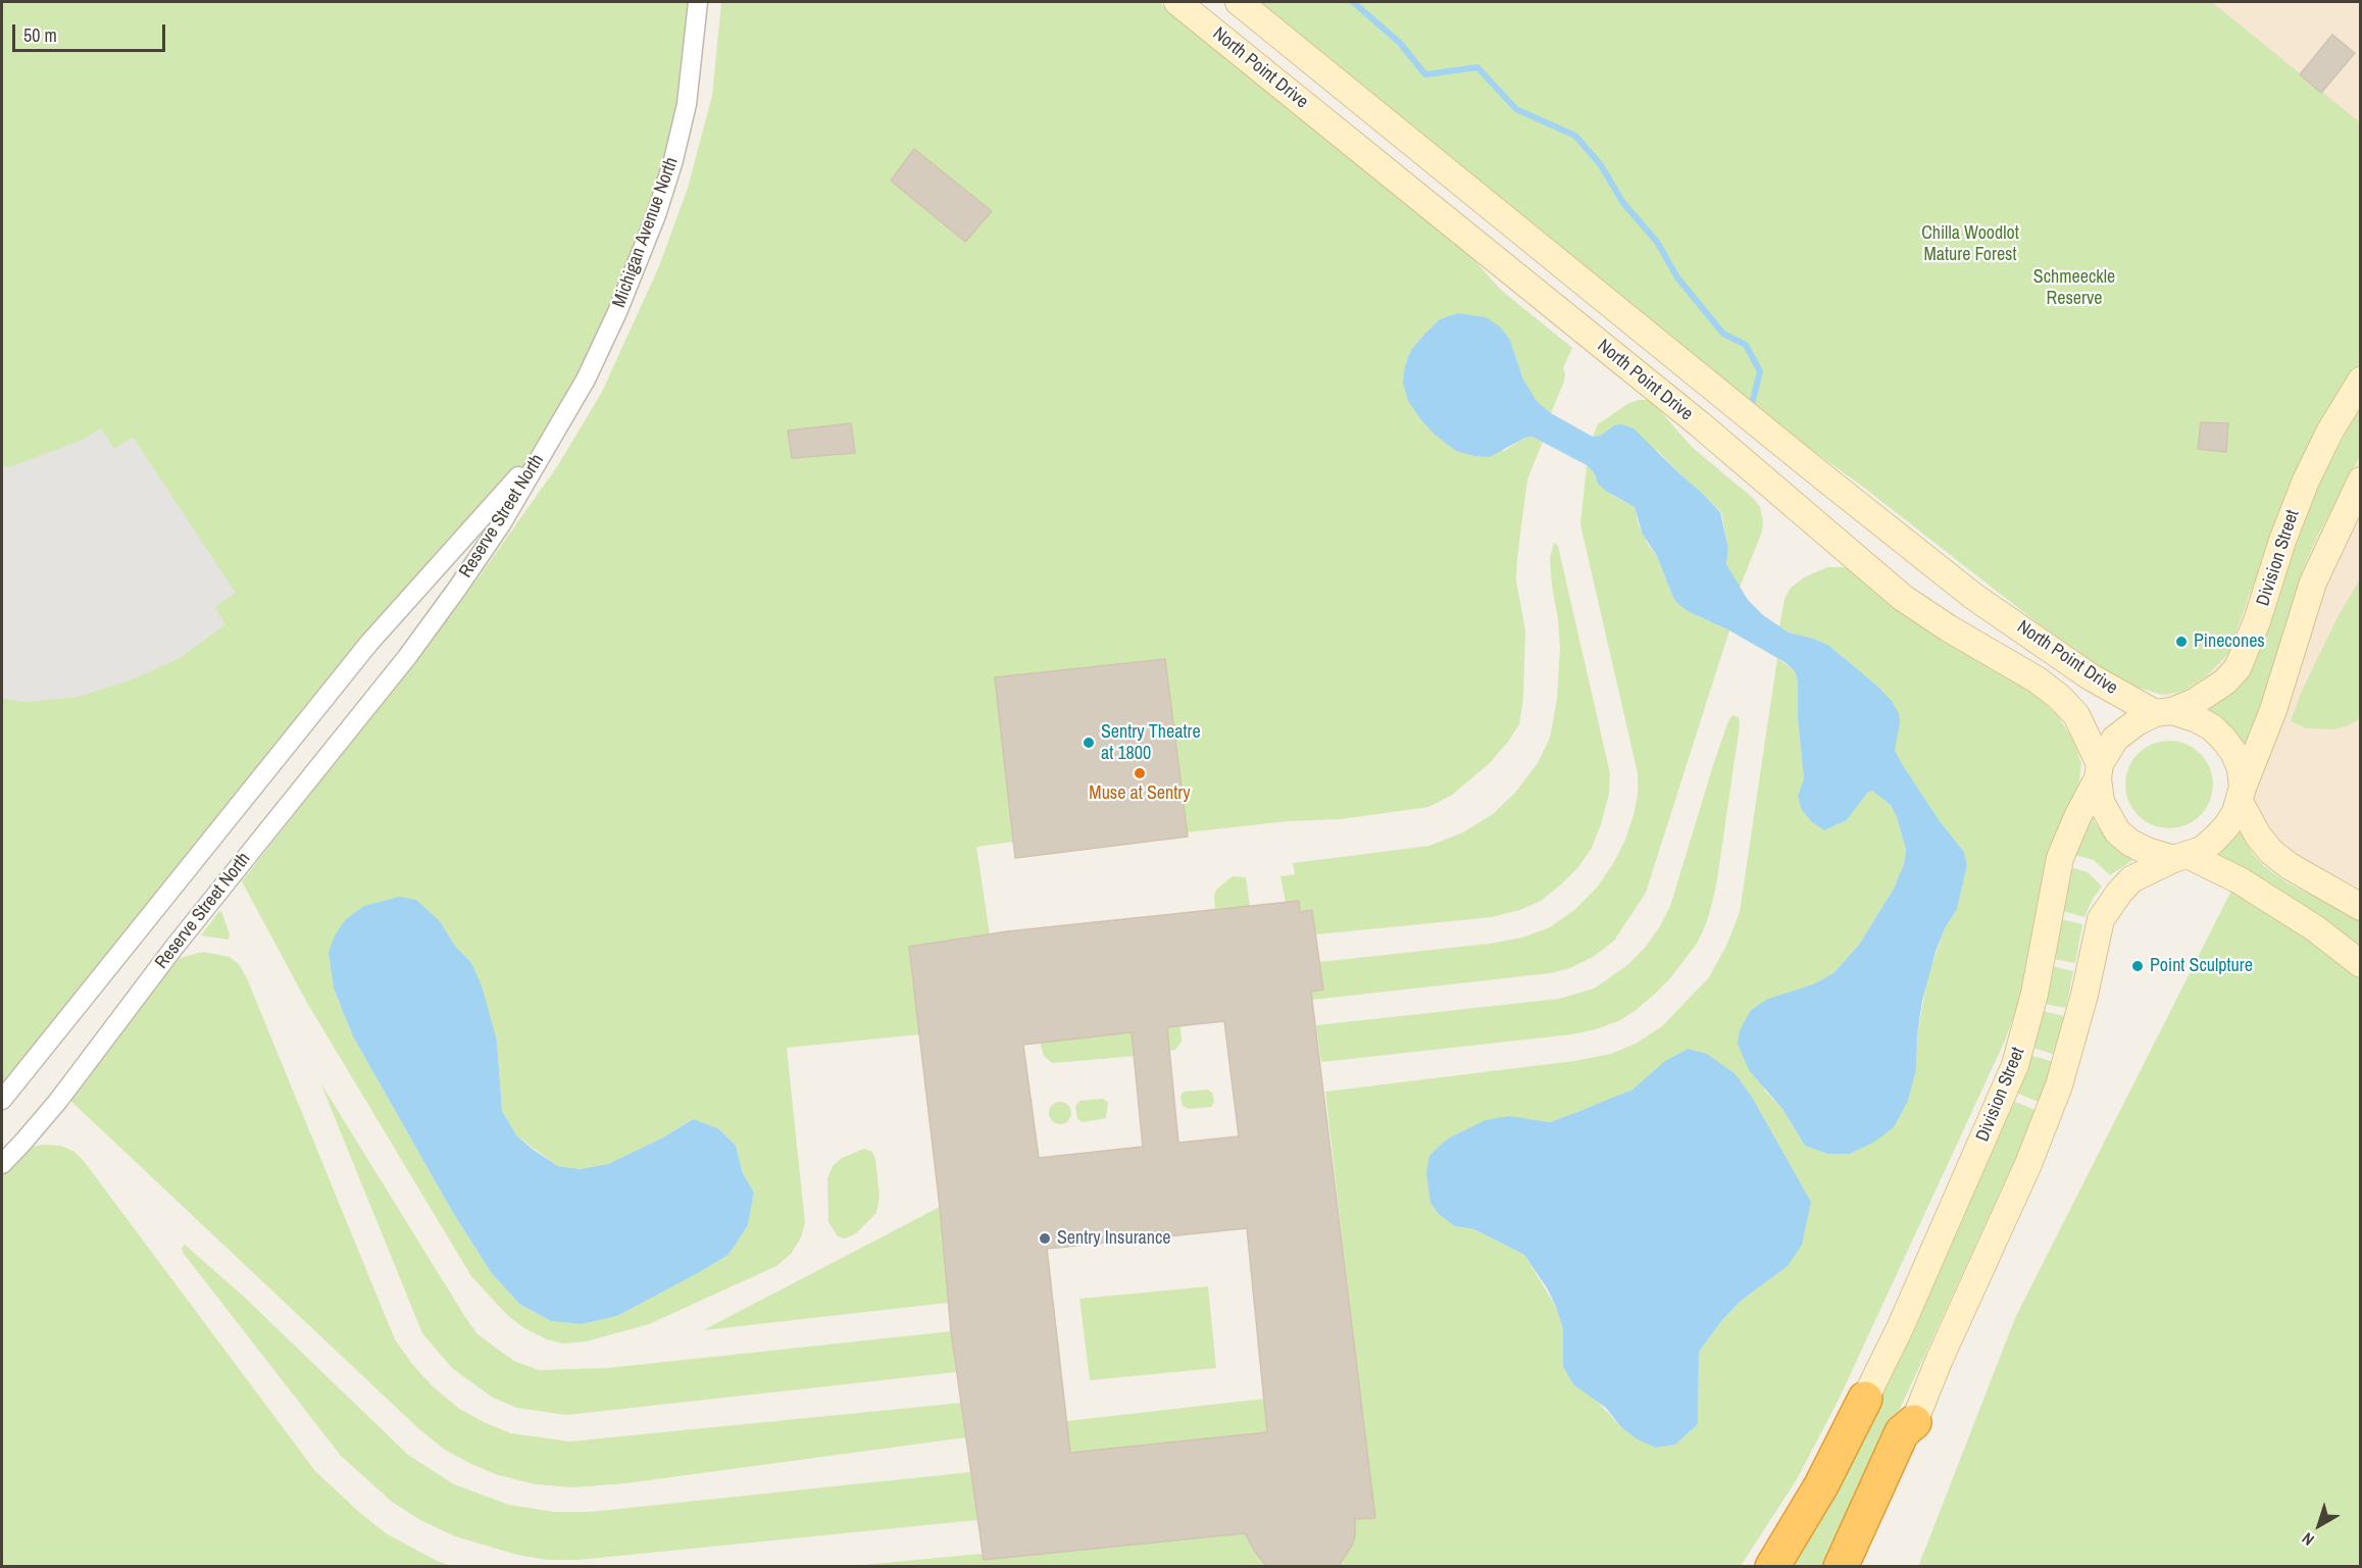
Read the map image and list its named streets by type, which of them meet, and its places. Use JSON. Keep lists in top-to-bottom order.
{
  "streets": {
    "street": [
      "North Point Drive",
      "Michigan Avenue North",
      "Reserve Street North",
      "Division Street"
    ]
  },
  "crossings": [
    ["North Point Drive", "Division Street"],
    ["Michigan Avenue North", "Reserve Street North"]
  ],
  "parks": ["Chilla Woodlot Mature Forest", "Schmeeckle Reserve"],
  "places": [
    "Pinecones",
    "Sentry Theatre at 1800",
    "Muse at Sentry",
    "Point Sculpture",
    "Sentry Insurance"
  ],
  "scale_bar": "50 m",
  "north": "bottom left"
}
